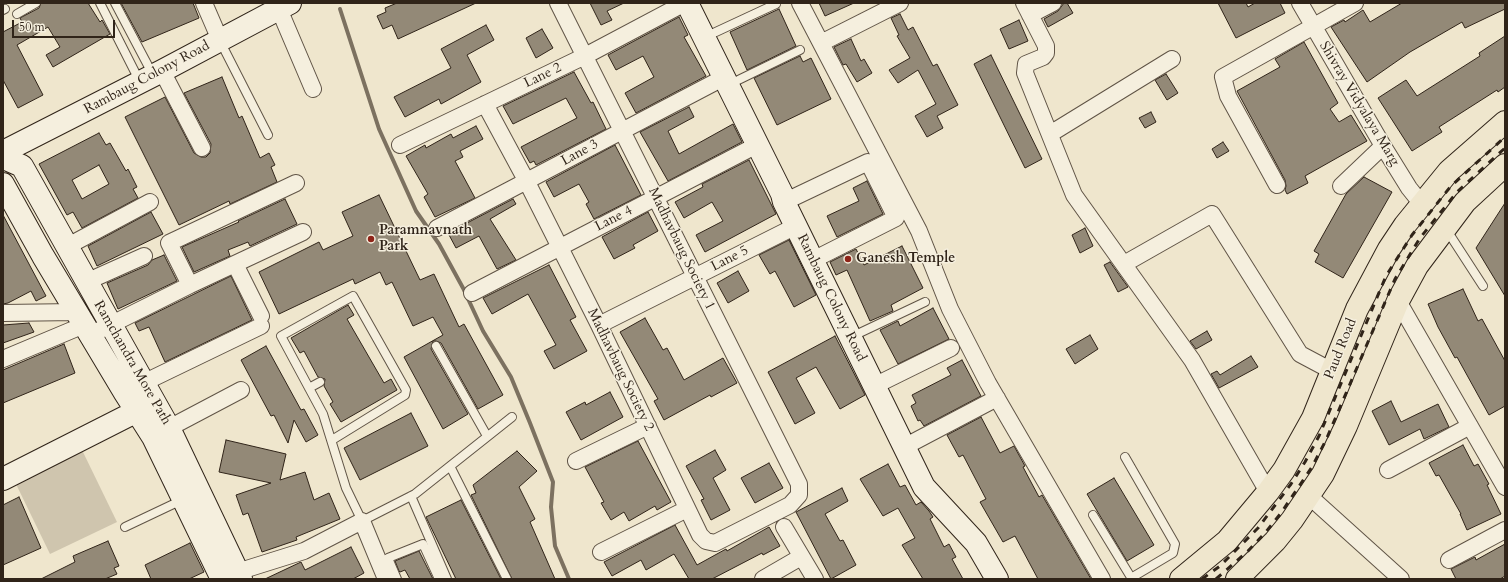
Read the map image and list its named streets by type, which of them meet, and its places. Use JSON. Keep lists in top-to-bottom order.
{
  "streets": {
    "main road": ["Paud Road"],
    "street": [
      "Lane 2",
      "Rambaug Colony Road",
      "Shivray Vidyalaya Marg",
      "Lane 3",
      "Lane 4",
      "Madhavbaug Society 1",
      "Lane 5",
      "Ramchandra More Path",
      "Madhavbaug Society 2"
    ]
  },
  "crossings": [
    ["Lane 2", "Rambaug Colony Road"],
    ["Lane 2", "Madhavbaug Society 1"],
    ["Lane 2", "Madhavbaug Society 2"],
    ["Rambaug Colony Road", "Lane 3"],
    ["Rambaug Colony Road", "Lane 4"],
    ["Rambaug Colony Road", "Lane 5"],
    ["Rambaug Colony Road", "Ramchandra More Path"],
    ["Shivray Vidyalaya Marg", "Paud Road"],
    ["Lane 3", "Madhavbaug Society 1"],
    ["Lane 3", "Madhavbaug Society 2"],
    ["Lane 4", "Madhavbaug Society 1"],
    ["Lane 4", "Madhavbaug Society 2"],
    ["Madhavbaug Society 1", "Lane 5"],
    ["Madhavbaug Society 1", "Madhavbaug Society 2"],
    ["Lane 5", "Madhavbaug Society 2"]
  ],
  "places": ["Paramnavnath Park", "Ganesh Temple"],
  "scale_bar": "50 m"
}
